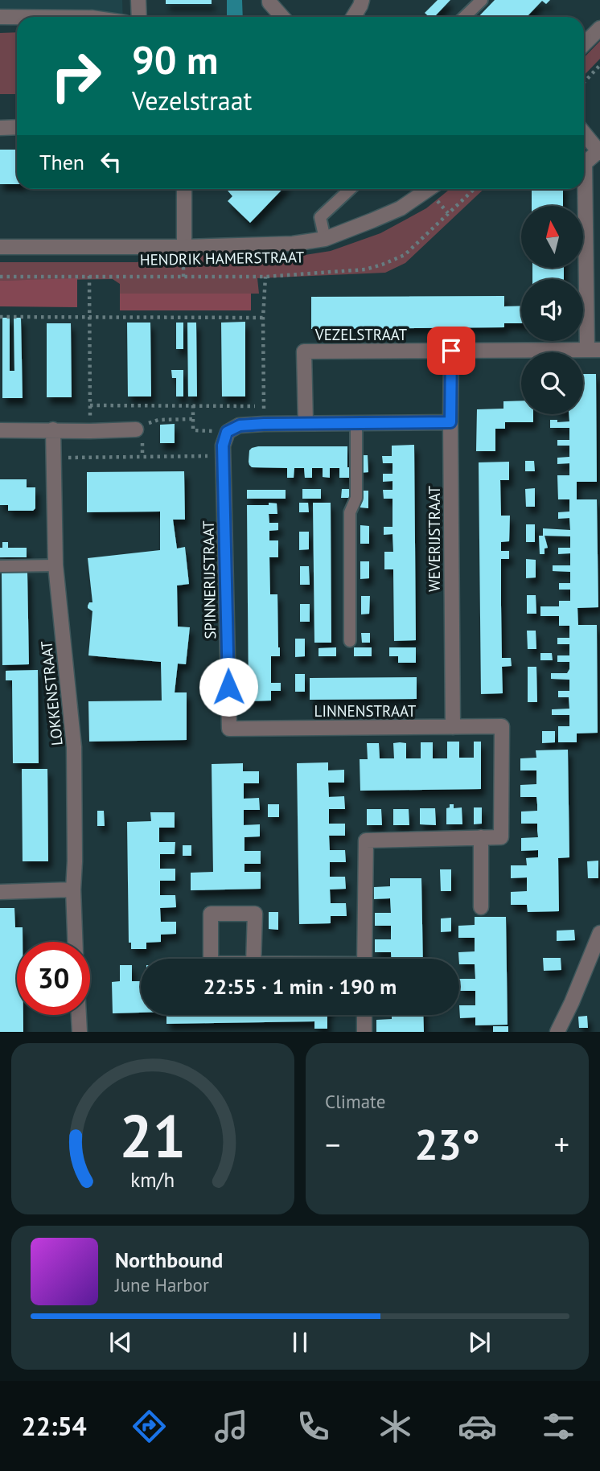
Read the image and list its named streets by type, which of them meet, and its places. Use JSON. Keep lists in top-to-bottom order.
{
  "streets": {
    "street": [
      "HENDRIK HAMERSTRAAT",
      "VEZELSTRAAT",
      "WEVERIJSTRAAT",
      "SPINNERIJSTRAAT",
      "LOKKENSTRAAT",
      "LINNENSTRAAT"
    ]
  },
  "crossings": [
    ["VEZELSTRAAT", "WEVERIJSTRAAT"],
    ["WEVERIJSTRAAT", "LINNENSTRAAT"],
    ["SPINNERIJSTRAAT", "LINNENSTRAAT"]
  ],
  "north": "top",
  "page": {
    "turn": ["90 m", "Vezelstraat"],
    "then": "Then",
    "limit": "30",
    "trip": "22:55 · 1 min · 190 m",
    "tile": "Climate",
    "heat": ["−", "23°", "+"],
    "song": ["Northbound", "June Harbor"],
    "tabs": "22:54",
    "gauge": ["21", "km/h"]
  }
}
